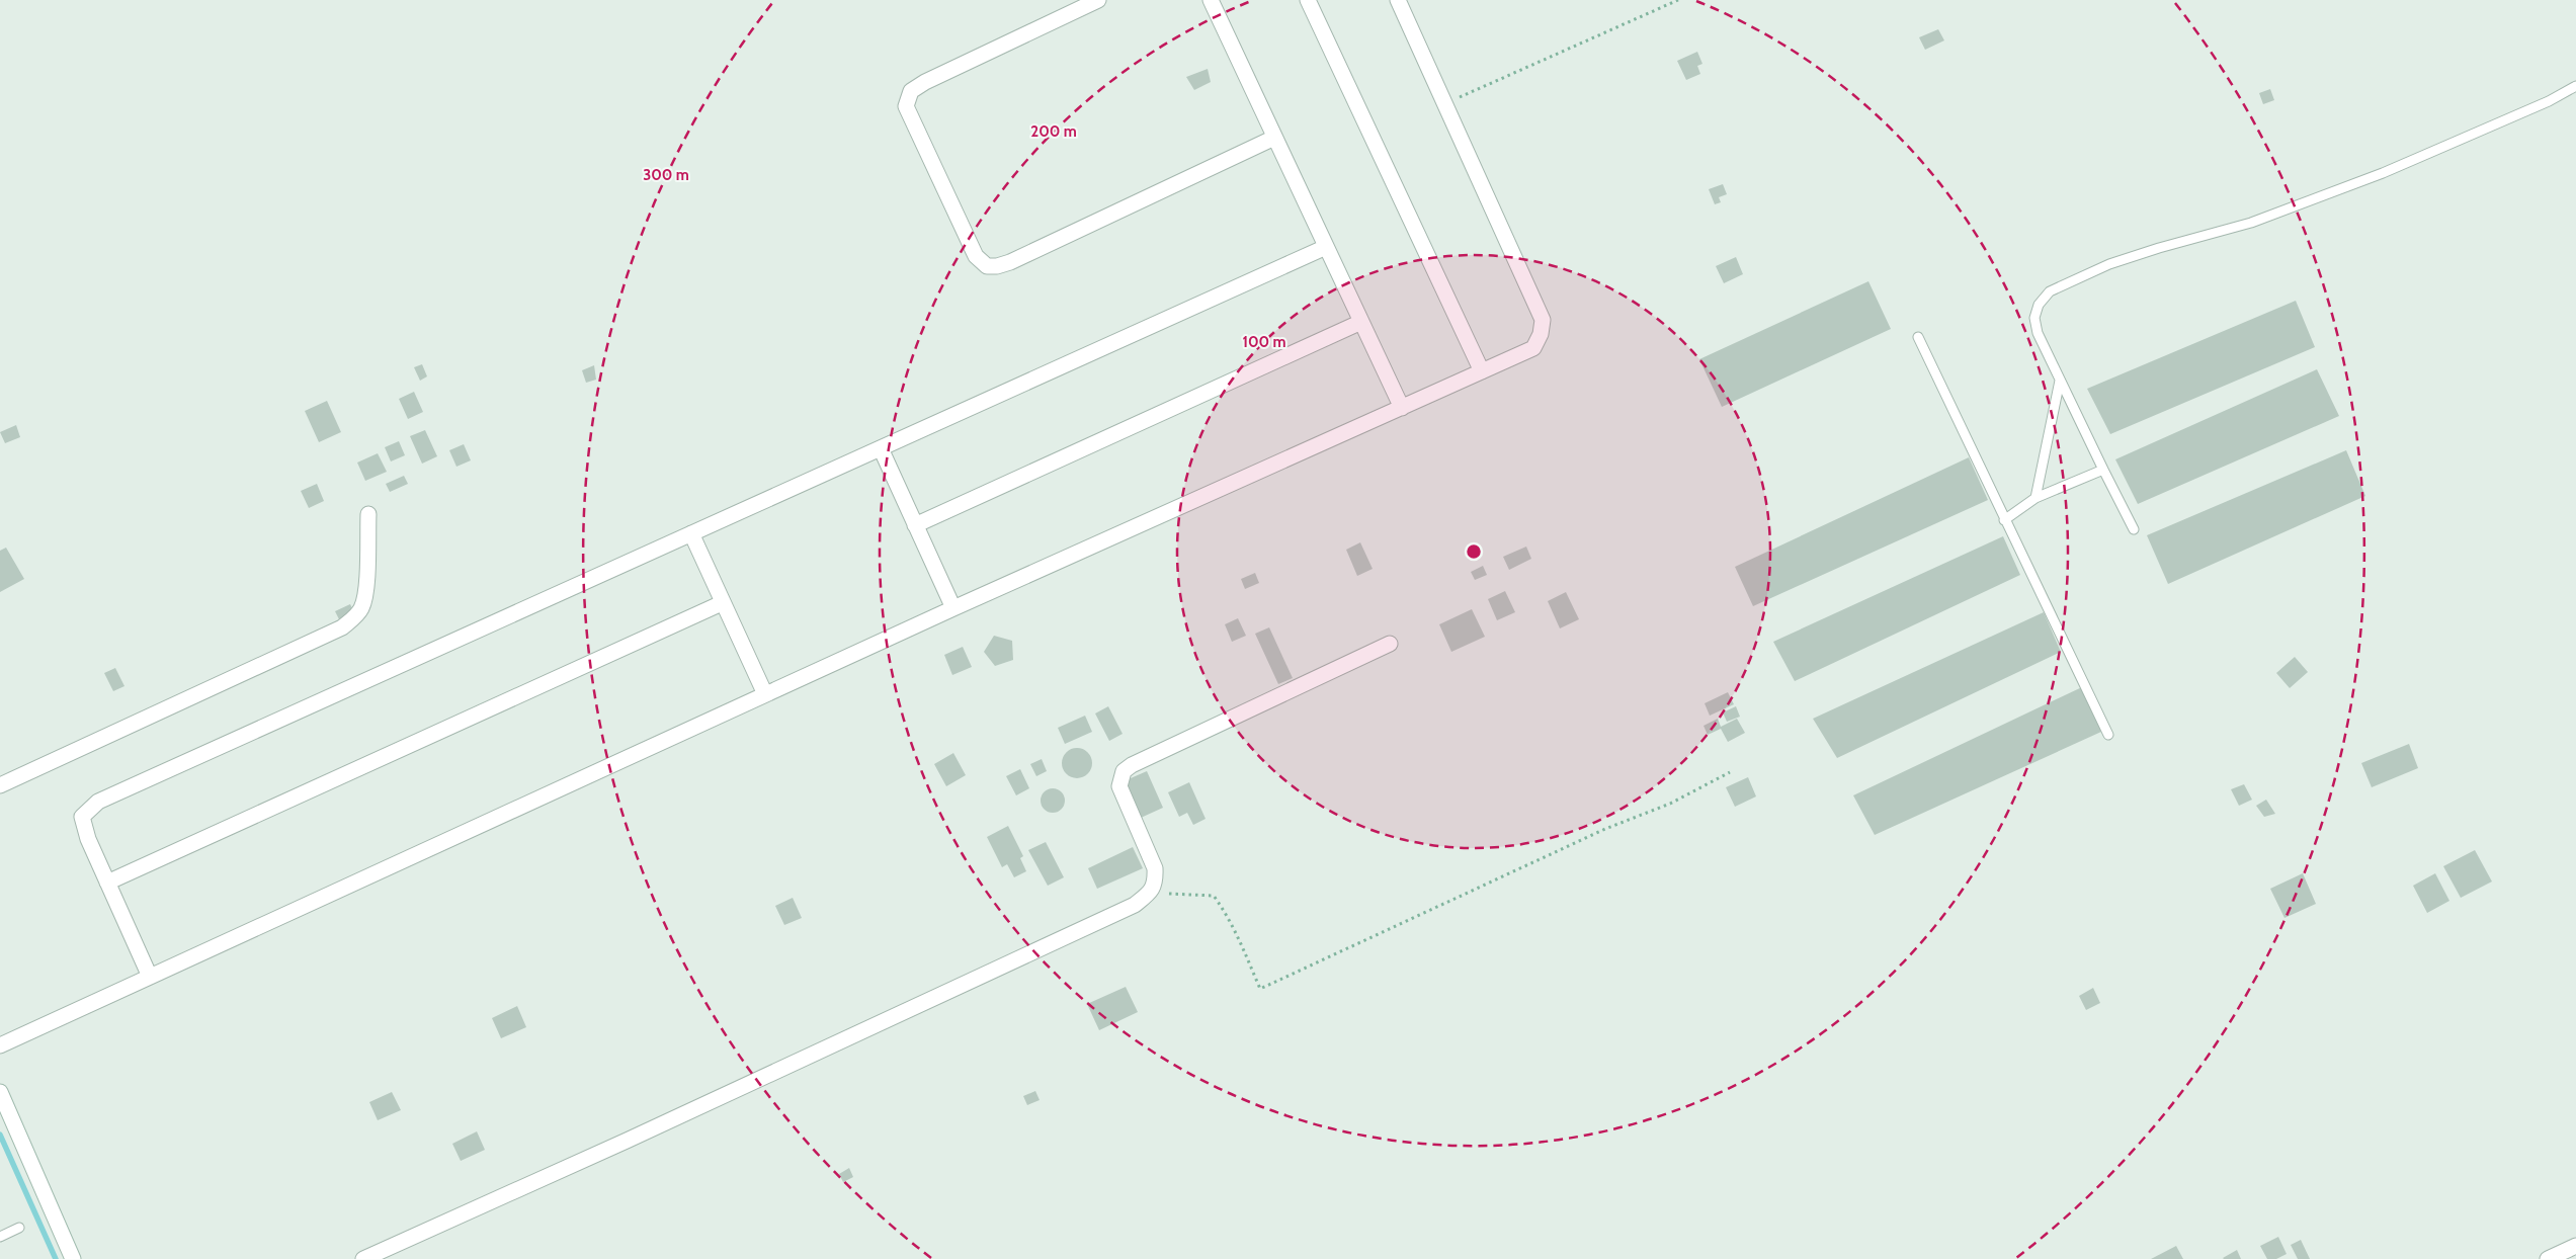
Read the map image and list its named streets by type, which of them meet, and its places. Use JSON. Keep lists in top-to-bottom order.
{
  "rings": ["200 m", "300 m", "100 m"]
}
